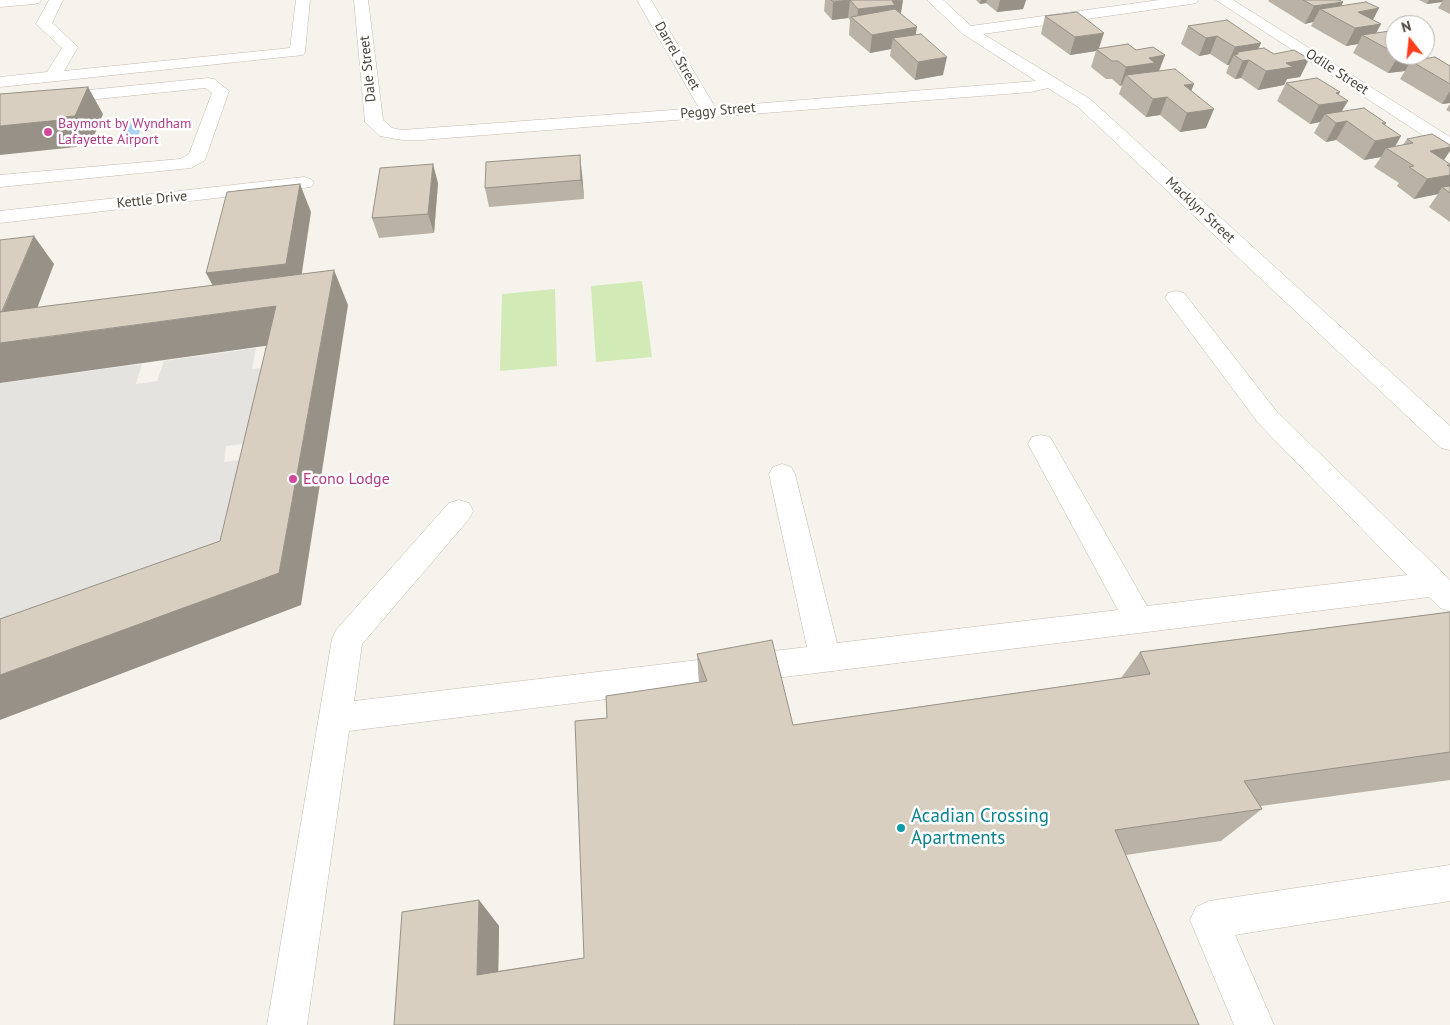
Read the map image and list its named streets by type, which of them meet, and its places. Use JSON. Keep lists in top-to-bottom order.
{
  "streets": {
    "street": [
      "Darrel Street",
      "Dale Street",
      "Odile Street",
      "Peggy Street",
      "Kettle Drive",
      "Macklyn Street"
    ]
  },
  "crossings": [
    ["Darrel Street", "Peggy Street"],
    ["Dale Street", "Peggy Street"],
    ["Peggy Street", "Macklyn Street"]
  ],
  "places": ["Baymont by Wyndham Lafayette Airport", "Econo Lodge", "Acadian Crossing Apartments"],
  "north": "top"
}
